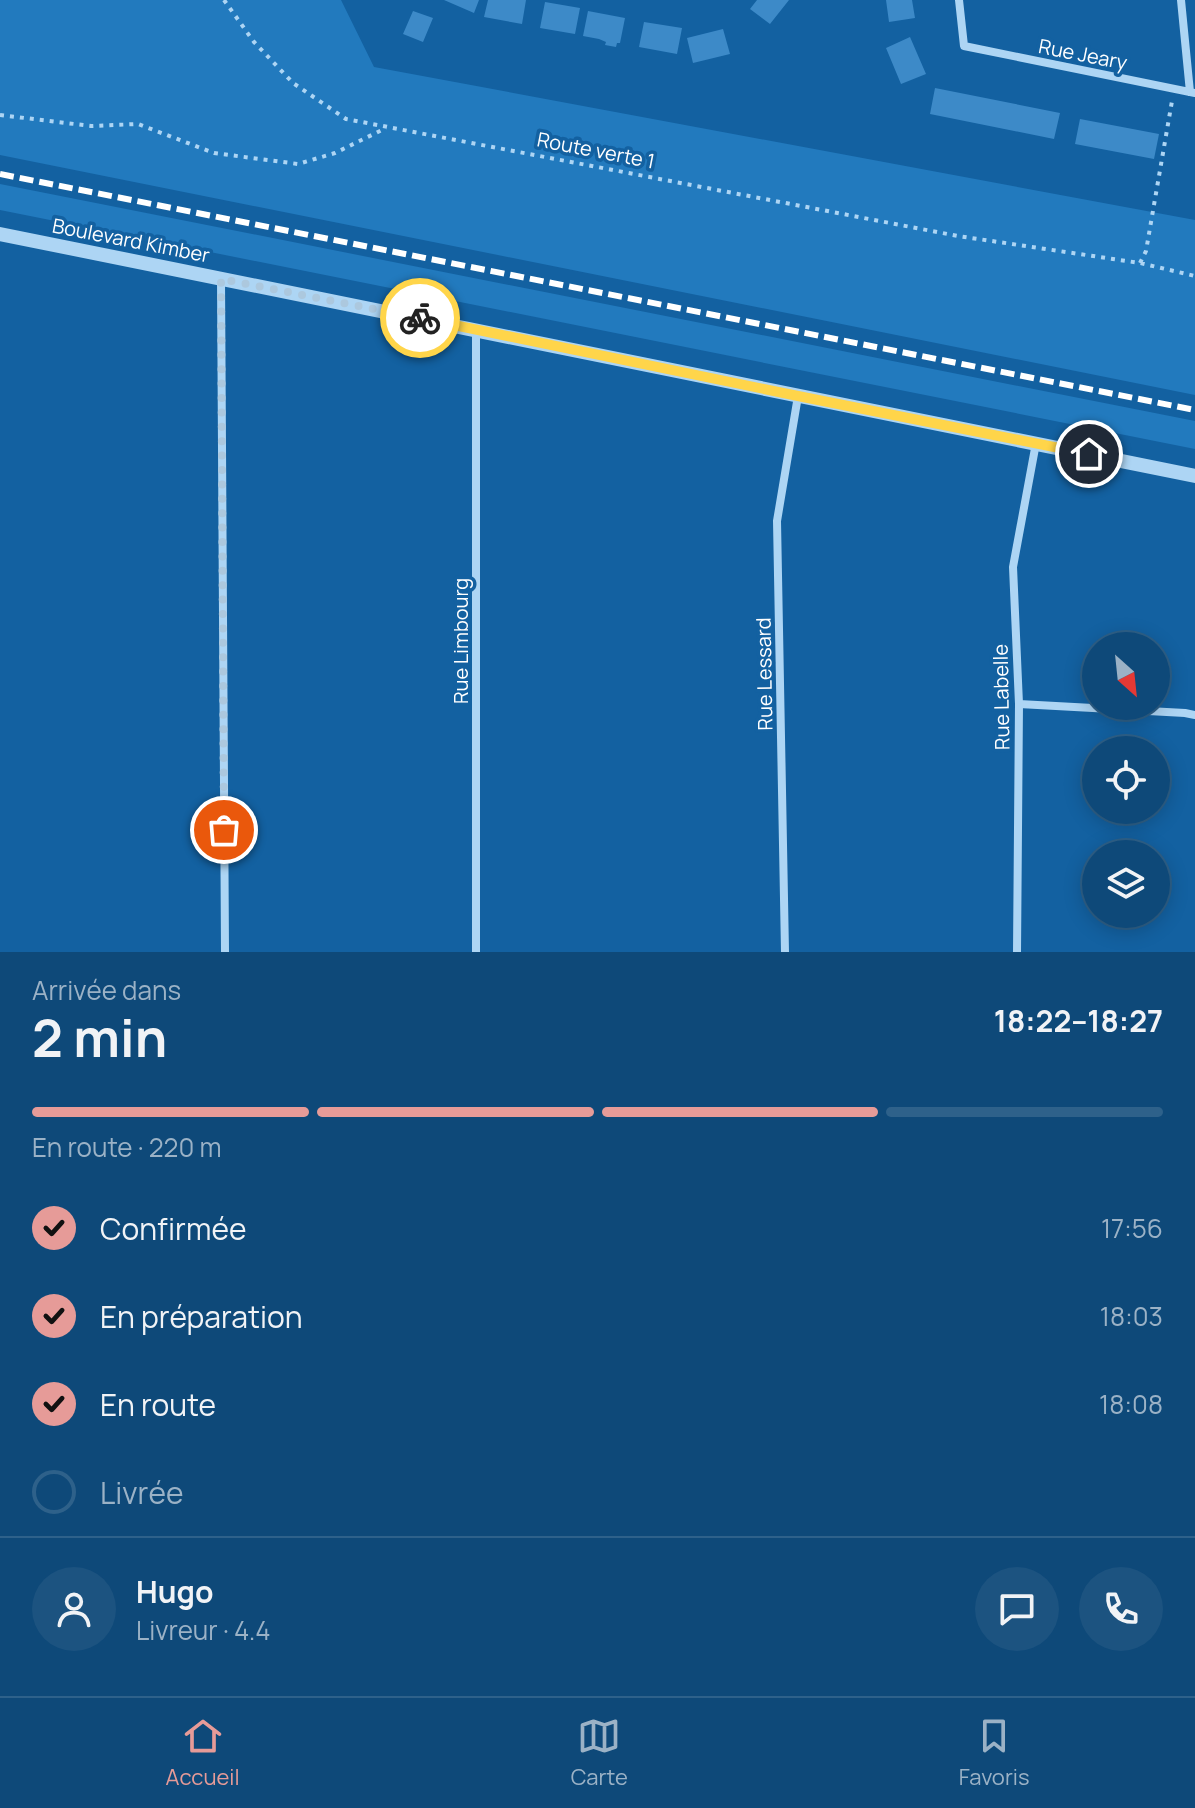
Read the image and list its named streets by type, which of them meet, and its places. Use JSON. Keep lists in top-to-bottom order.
{
  "streets": {
    "street": [
      "Rue Jeary",
      "Boulevard Kimber",
      "Rue Limbourg",
      "Rue Lessard",
      "Rue Labelle"
    ],
    "path": ["Route verte 1"]
  },
  "crossings": [
    ["Boulevard Kimber", "Rue Limbourg"],
    ["Boulevard Kimber", "Rue Lessard"],
    ["Boulevard Kimber", "Rue Labelle"]
  ],
  "north": "bottom right",
  "page": {
    "heading": ["2 min", "Arrivée dans", "18:22–18:27"],
    "panel": ["Hugo", "Livreur · 4.4"],
    "bar": "En route · 220 m",
    "list": [
      ["Confirmée", "17:56"],
      ["En préparation", "18:03"],
      ["En route", "18:08"],
      "Livrée"
    ],
    "tabs": ["Accueil", "Carte", "Favoris"]
  }
}
